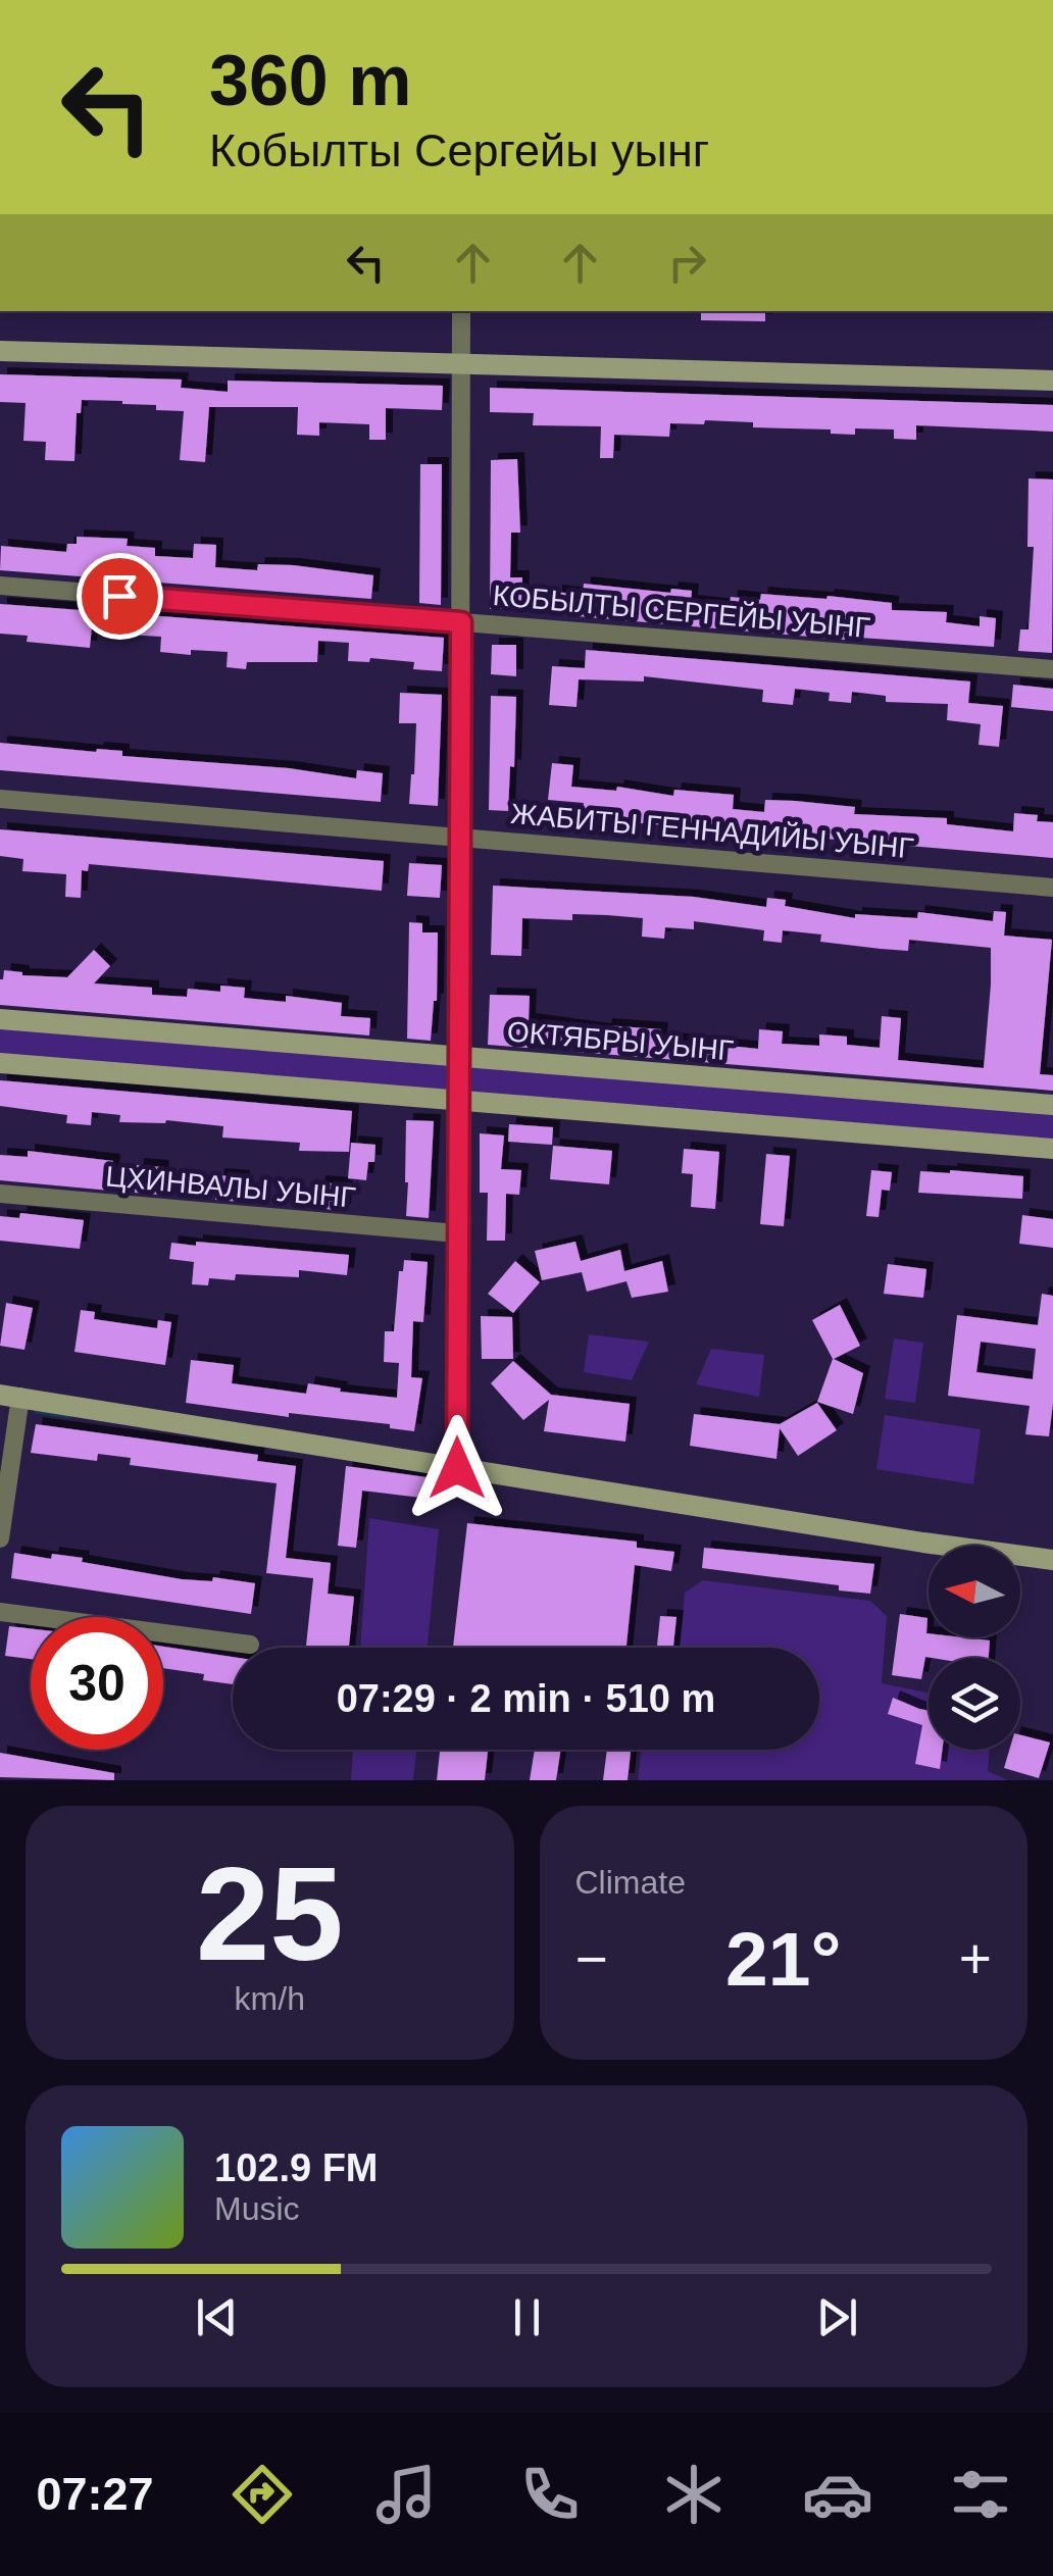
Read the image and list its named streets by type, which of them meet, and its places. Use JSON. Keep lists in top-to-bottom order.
{
  "streets": {
    "street": [
      "КОБЫЛТЫ СЕРГЕЙЫ УЫНГ",
      "ЖАБИТЫ ГЕННАДИЙЫ УЫНГ",
      "ОКТЯБРЫ УЫНГ",
      "ЦХИНВАЛЫ УЫНГ"
    ]
  },
  "north": "left",
  "page": {
    "turn": ["360 m", "Кобылты Сергейы уынг"],
    "limit": "30",
    "trip": "07:29 · 2 min · 510 m",
    "tile": [
      ["25", "km/h"],
      "Climate"
    ],
    "heat": ["−", "21°", "+"],
    "song": ["102.9 FM", "Music"],
    "tabs": "07:27"
  }
}
